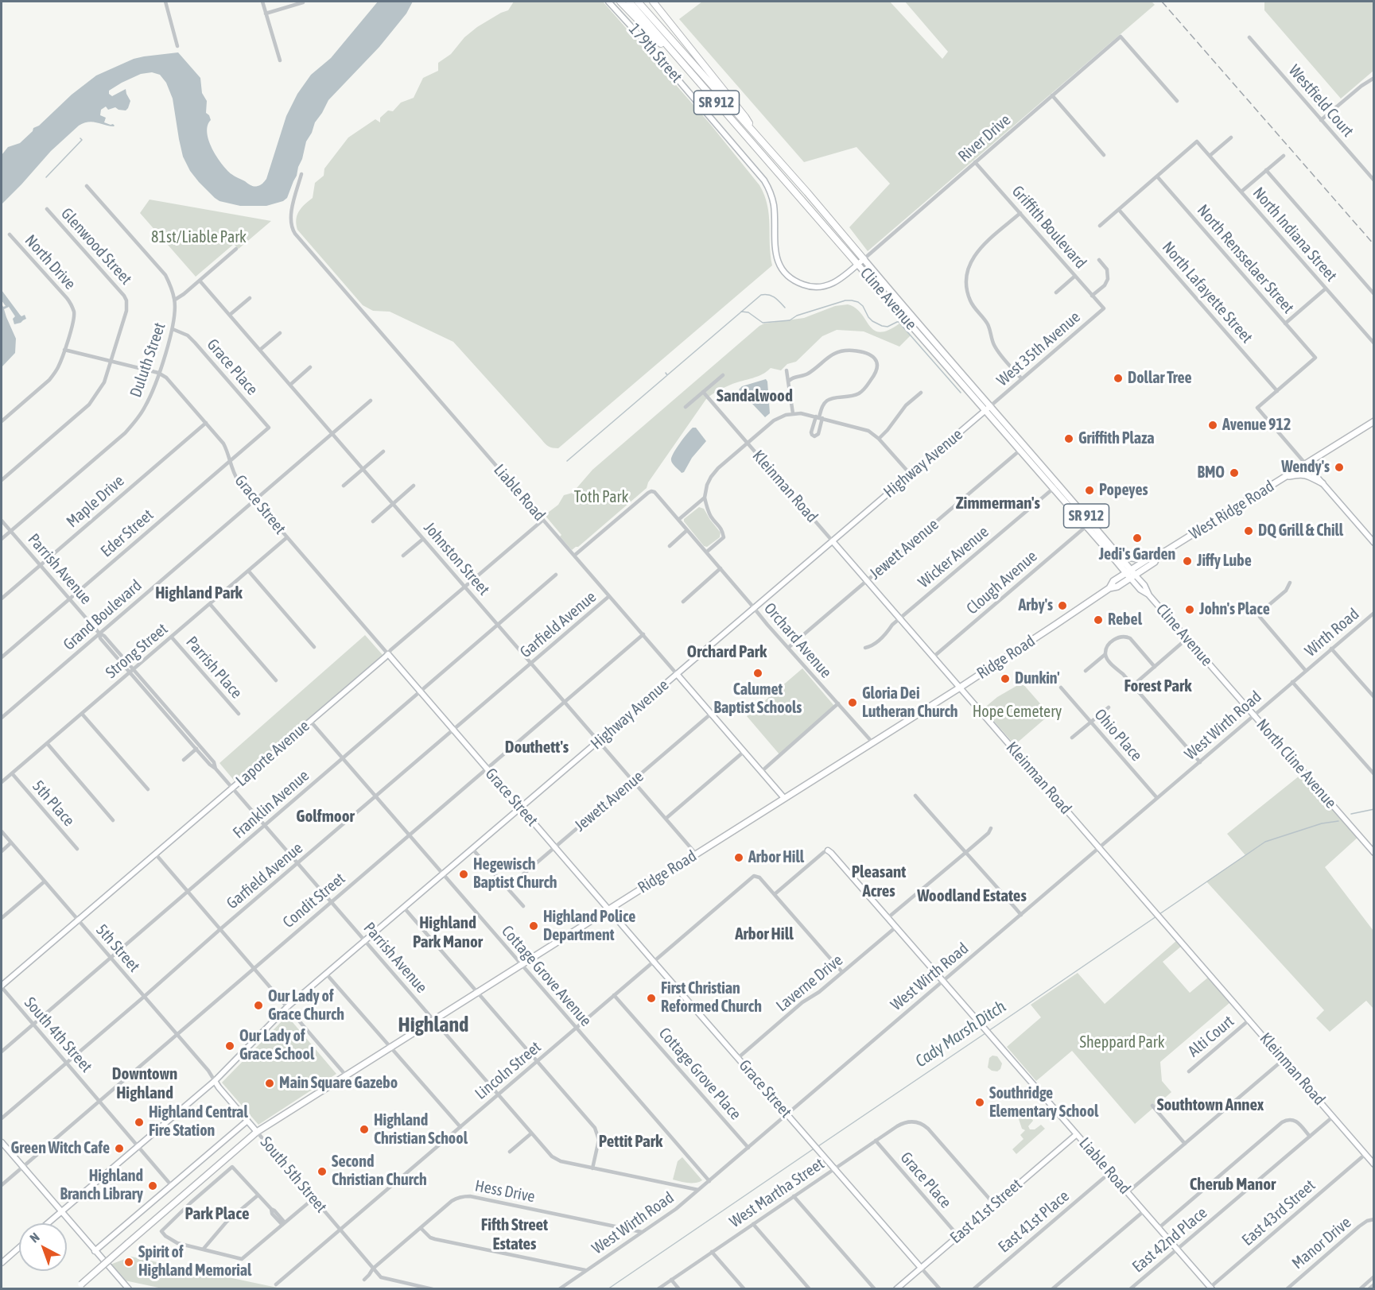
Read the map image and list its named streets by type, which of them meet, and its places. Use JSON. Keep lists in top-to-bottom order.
{
  "streets": {
    "highway": ["SR 912", "Cline Avenue"],
    "main road": ["West Ridge Road", "Ridge Road"],
    "street": [
      "179th Street",
      "Westfield Court",
      "River Drive",
      "Griffith Boulevard",
      "North Indiana Street",
      "Glenwood Street",
      "North Rensselaer Street",
      "North Drive",
      "North Lafayette Street",
      "West 35th Avenue",
      "Duluth Street",
      "Grace Place",
      "Highway Avenue",
      "Kleinman Road",
      "Liable Road",
      "Maple Drive",
      "Grace Street",
      "Eder Street",
      "Jewett Avenue",
      "Wicker Avenue",
      "Johnston Street",
      "Parrish Avenue",
      "Clough Avenue",
      "Grand Boulevard",
      "Garfield Avenue",
      "Wirth Road",
      "Orchard Avenue",
      "Strong Street",
      "Parrish Place",
      "West Wirth Road",
      "Ohio Place",
      "Laporte Avenue",
      "North Cline Avenue",
      "5th Place",
      "Franklin Avenue",
      "Condit Street",
      "5th Street",
      "Cottage Grove Avenue",
      "Laverne Drive",
      "South 4th Street",
      "Alti Court",
      "Lincoln Street",
      "Cottage Grove Place",
      "South 5th Street",
      "Hess Drive",
      "West Martha Street",
      "East 41st Street",
      "East 43rd Street",
      "East 41st Place",
      "East 42nd Place",
      "Manor Drive"
    ]
  },
  "crossings": [
    ["179th Street", "River Drive"],
    ["179th Street", "Cline Avenue"],
    ["River Drive", "Griffith Boulevard"],
    ["River Drive", "Cline Avenue"],
    ["Griffith Boulevard", "West 35th Avenue"],
    ["North Indiana Street", "North Rensselaer Street"],
    ["Glenwood Street", "Grace Street"],
    ["North Rensselaer Street", "North Lafayette Street"],
    ["North Drive", "Grace Street"],
    ["Cline Avenue", "West 35th Avenue"],
    ["Cline Avenue", "Highway Avenue"],
    ["Cline Avenue", "West Ridge Road"],
    ["Cline Avenue", "Jewett Avenue"],
    ["Cline Avenue", "Wicker Avenue"],
    ["Cline Avenue", "Clough Avenue"],
    ["Cline Avenue", "Ridge Road"],
    ["Cline Avenue", "North Cline Avenue"],
    ["West 35th Avenue", "Highway Avenue"],
    ["Duluth Street", "Grace Place"],
    ["Duluth Street", "Grace Street"],
    ["Duluth Street", "Parrish Avenue"],
    ["Grace Place", "Eder Street"],
    ["Grace Place", "West Martha Street"],
    ["Grace Place", "East 41st Street"],
    ["Highway Avenue", "Kleinman Road"],
    ["Highway Avenue", "Liable Road"],
    ["Highway Avenue", "Grace Street"],
    ["Highway Avenue", "Johnston Street"],
    ["Highway Avenue", "Parrish Avenue"],
    ["Highway Avenue", "Orchard Avenue"],
    ["Highway Avenue", "5th Street"],
    ["Highway Avenue", "Cottage Grove Avenue"],
    ["Highway Avenue", "South 4th Street"],
    ["Highway Avenue", "South 5th Street"],
    ["Kleinman Road", "Jewett Avenue"],
    ["Kleinman Road", "Wicker Avenue"],
    ["Kleinman Road", "Clough Avenue"],
    ["Kleinman Road", "Ridge Road"],
    ["Kleinman Road", "West Wirth Road"],
    ["Kleinman Road", "Alti Court"],
    ["Kleinman Road", "East 43rd Street"],
    ["Kleinman Road", "East 42nd Place"],
    ["Liable Road", "Jewett Avenue"],
    ["Liable Road", "Garfield Avenue"],
    ["Liable Road", "Ridge Road"],
    ["Liable Road", "West Wirth Road"],
    ["Liable Road", "Laporte Avenue"],
    ["Liable Road", "Condit Street"],
    ["Liable Road", "Laverne Drive"],
    ["Liable Road", "East 41st Street"],
    ["Liable Road", "East 43rd Street"],
    ["Liable Road", "East 41st Place"],
    ["Liable Road", "East 42nd Place"],
    ["Maple Drive", "Grace Street"],
    ["Maple Drive", "Parrish Avenue"],
    ["Grace Street", "Eder Street"],
    ["Grace Street", "Jewett Avenue"],
    ["Grace Street", "Grand Boulevard"],
    ["Grace Street", "Garfield Avenue"],
    ["Grace Street", "Strong Street"],
    ["Grace Street", "Ridge Road"],
    ["Grace Street", "West Wirth Road"],
    ["Grace Street", "Laporte Avenue"],
    ["Grace Street", "Franklin Avenue"],
    ["Grace Street", "Condit Street"],
    ["Grace Street", "Laverne Drive"],
    ["Grace Street", "Lincoln Street"],
    ["Grace Street", "West Martha Street"],
    ["Grace Street", "East 41st Street"],
    ["West Ridge Road", "Ridge Road"],
    ["Eder Street", "Parrish Avenue"],
    ["Jewett Avenue", "Johnston Street"],
    ["Jewett Avenue", "Orchard Avenue"],
    ["Johnston Street", "Grand Boulevard"],
    ["Johnston Street", "Garfield Avenue"],
    ["Johnston Street", "Ridge Road"],
    ["Johnston Street", "Laporte Avenue"],
    ["Johnston Street", "Franklin Avenue"],
    ["Johnston Street", "Condit Street"],
    ["Parrish Avenue", "Grand Boulevard"],
    ["Parrish Avenue", "Garfield Avenue"],
    ["Parrish Avenue", "Strong Street"],
    ["Parrish Avenue", "Ridge Road"],
    ["Parrish Avenue", "West Wirth Road"],
    ["Parrish Avenue", "Laporte Avenue"],
    ["Parrish Avenue", "Franklin Avenue"],
    ["Parrish Avenue", "Condit Street"],
    ["Parrish Avenue", "Lincoln Street"],
    ["Garfield Avenue", "5th Street"],
    ["Garfield Avenue", "Cottage Grove Avenue"],
    ["Garfield Avenue", "South 4th Street"],
    ["Wirth Road", "West Wirth Road"],
    ["Orchard Avenue", "Ridge Road"],
    ["Strong Street", "Parrish Place"],
    ["Strong Street", "5th Place"],
    ["Ridge Road", "Cottage Grove Avenue"],
    ["Ridge Road", "South 5th Street"],
    ["West Wirth Road", "Ohio Place"],
    ["West Wirth Road", "North Cline Avenue"],
    ["West Wirth Road", "Cottage Grove Avenue"],
    ["West Wirth Road", "Cottage Grove Place"],
    ["West Wirth Road", "Hess Drive"],
    ["Laporte Avenue", "5th Street"],
    ["Laporte Avenue", "Cottage Grove Avenue"],
    ["Laporte Avenue", "South 4th Street"],
    ["Franklin Avenue", "5th Street"],
    ["Franklin Avenue", "Cottage Grove Avenue"],
    ["Franklin Avenue", "South 4th Street"],
    ["Condit Street", "5th Street"],
    ["Condit Street", "Cottage Grove Avenue"],
    ["Condit Street", "South 4th Street"],
    ["5th Street", "South 5th Street"],
    ["Cottage Grove Avenue", "Lincoln Street"],
    ["Lincoln Street", "Cottage Grove Place"],
    ["Lincoln Street", "South 5th Street"],
    ["South 5th Street", "Hess Drive"],
    ["West Martha Street", "East 41st Street"]
  ],
  "districts": [
    "Sandalwood",
    "Zimmerman's",
    "Highland Park",
    "Orchard Park",
    "Forest Park",
    "Douthett's",
    "Golfmoor",
    "Pleasant Acres",
    "Woodland Estates",
    "Highland Park Manor",
    "Arbor Hill",
    "Highland",
    "Downtown Highland",
    "Southtown Annex",
    "Pettit Park",
    "Cherub Manor",
    "Park Place",
    "Fifth Street Estates"
  ],
  "water": ["Cady Marsh Ditch"],
  "parks": [
    "81st/Liable Park",
    "Toth Park",
    "Hope Cemetery",
    "Sheppard Park"
  ],
  "places": [
    "Dollar Tree",
    "Avenue 912",
    "Griffith Plaza",
    "Wendy's",
    "BMO",
    "Popeyes",
    "DQ Grill & Chill",
    "Jedi's Garden",
    "Jiffy Lube",
    "Arby's",
    "John's Place",
    "Rebel",
    "Calumet Baptist Schools",
    "Dunkin'",
    "Gloria Dei Lutheran Church",
    "Arbor Hill",
    "Hegewisch Baptist Church",
    "Highland Police Department",
    "First Christian Reformed Church",
    "Our Lady of Grace Church",
    "Our Lady of Grace School",
    "Main Square Gazebo",
    "Southridge Elementary School",
    "Highland Central Fire Station",
    "Highland Christian School",
    "Green Witch Cafe",
    "Second Christian Church",
    "Highland Branch Library",
    "Spirit of Highland Memorial"
  ],
  "north": "top left"
}
